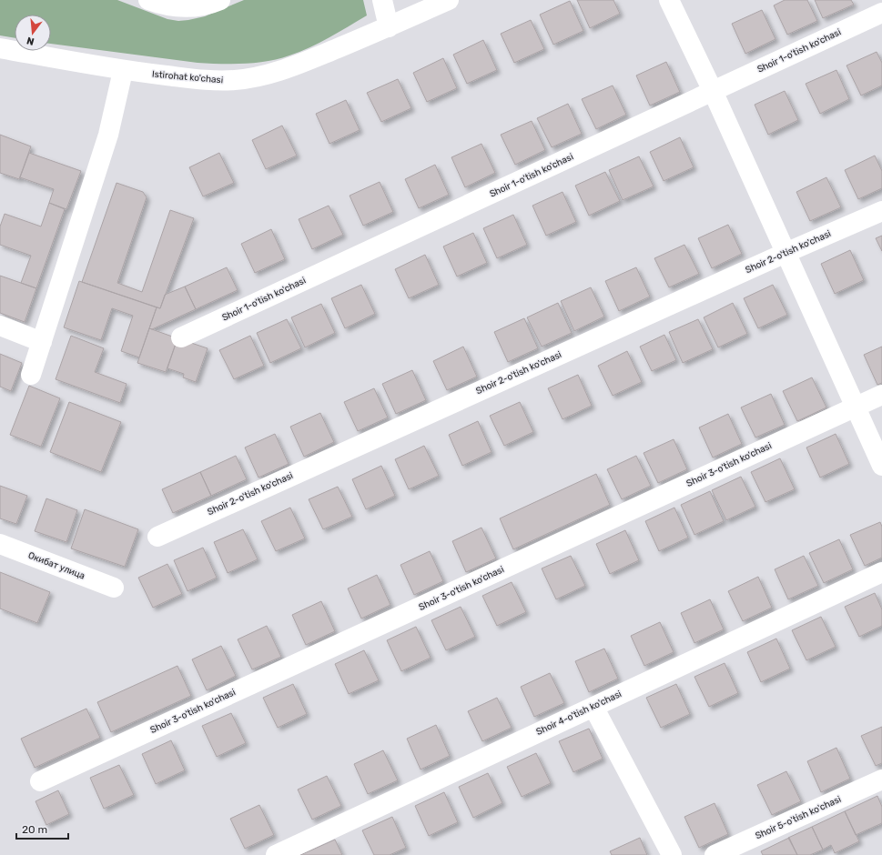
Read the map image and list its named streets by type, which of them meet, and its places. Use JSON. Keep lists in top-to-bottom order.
{
  "streets": {
    "street": [
      "Shoir 1-o'tish ko'chasi",
      "Istirohat ko'chasi",
      "Shoir 2-o'tish ko'chasi",
      "Shoir 3-o'tish ko'chasi",
      "Окибат улица",
      "Shoir 4-o'tish ko'chasi",
      "Shoir 5-o'tish ko'chasi"
    ]
  },
  "scale_bar": "20 m",
  "north": "bottom"
}
